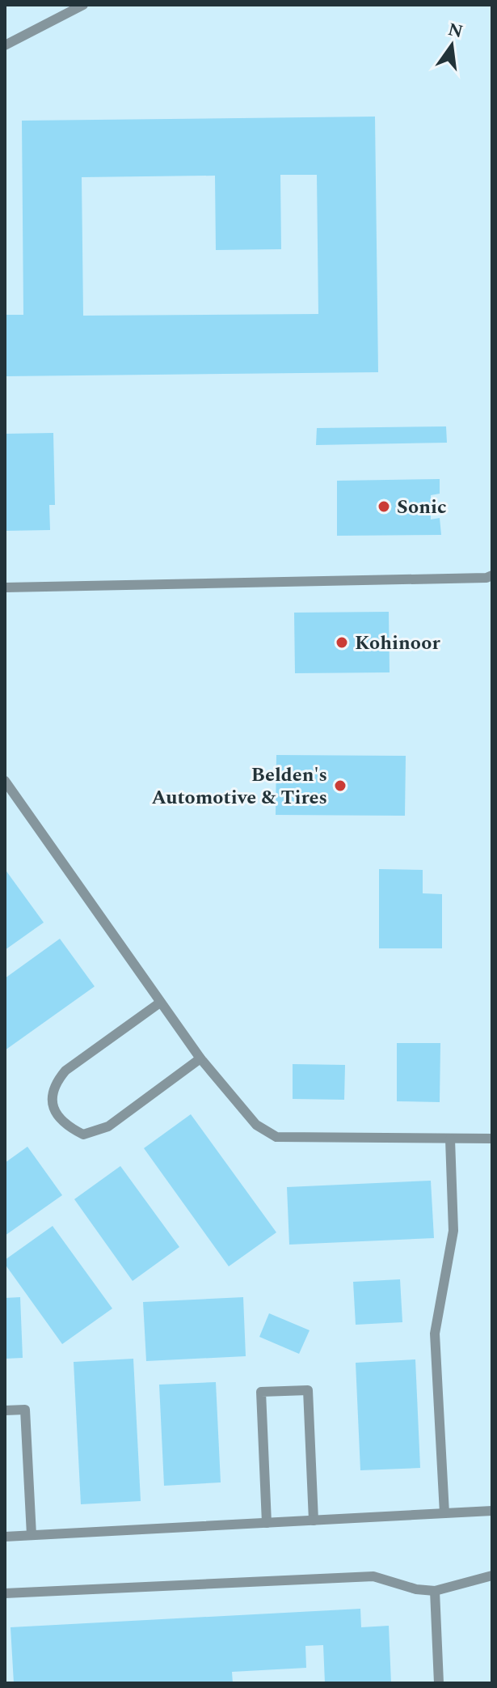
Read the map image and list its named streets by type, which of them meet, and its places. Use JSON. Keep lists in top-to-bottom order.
{
  "places": ["Sonic", "Kohinoor", "Belden's Automotive & Tires"],
  "north": "top"
}
